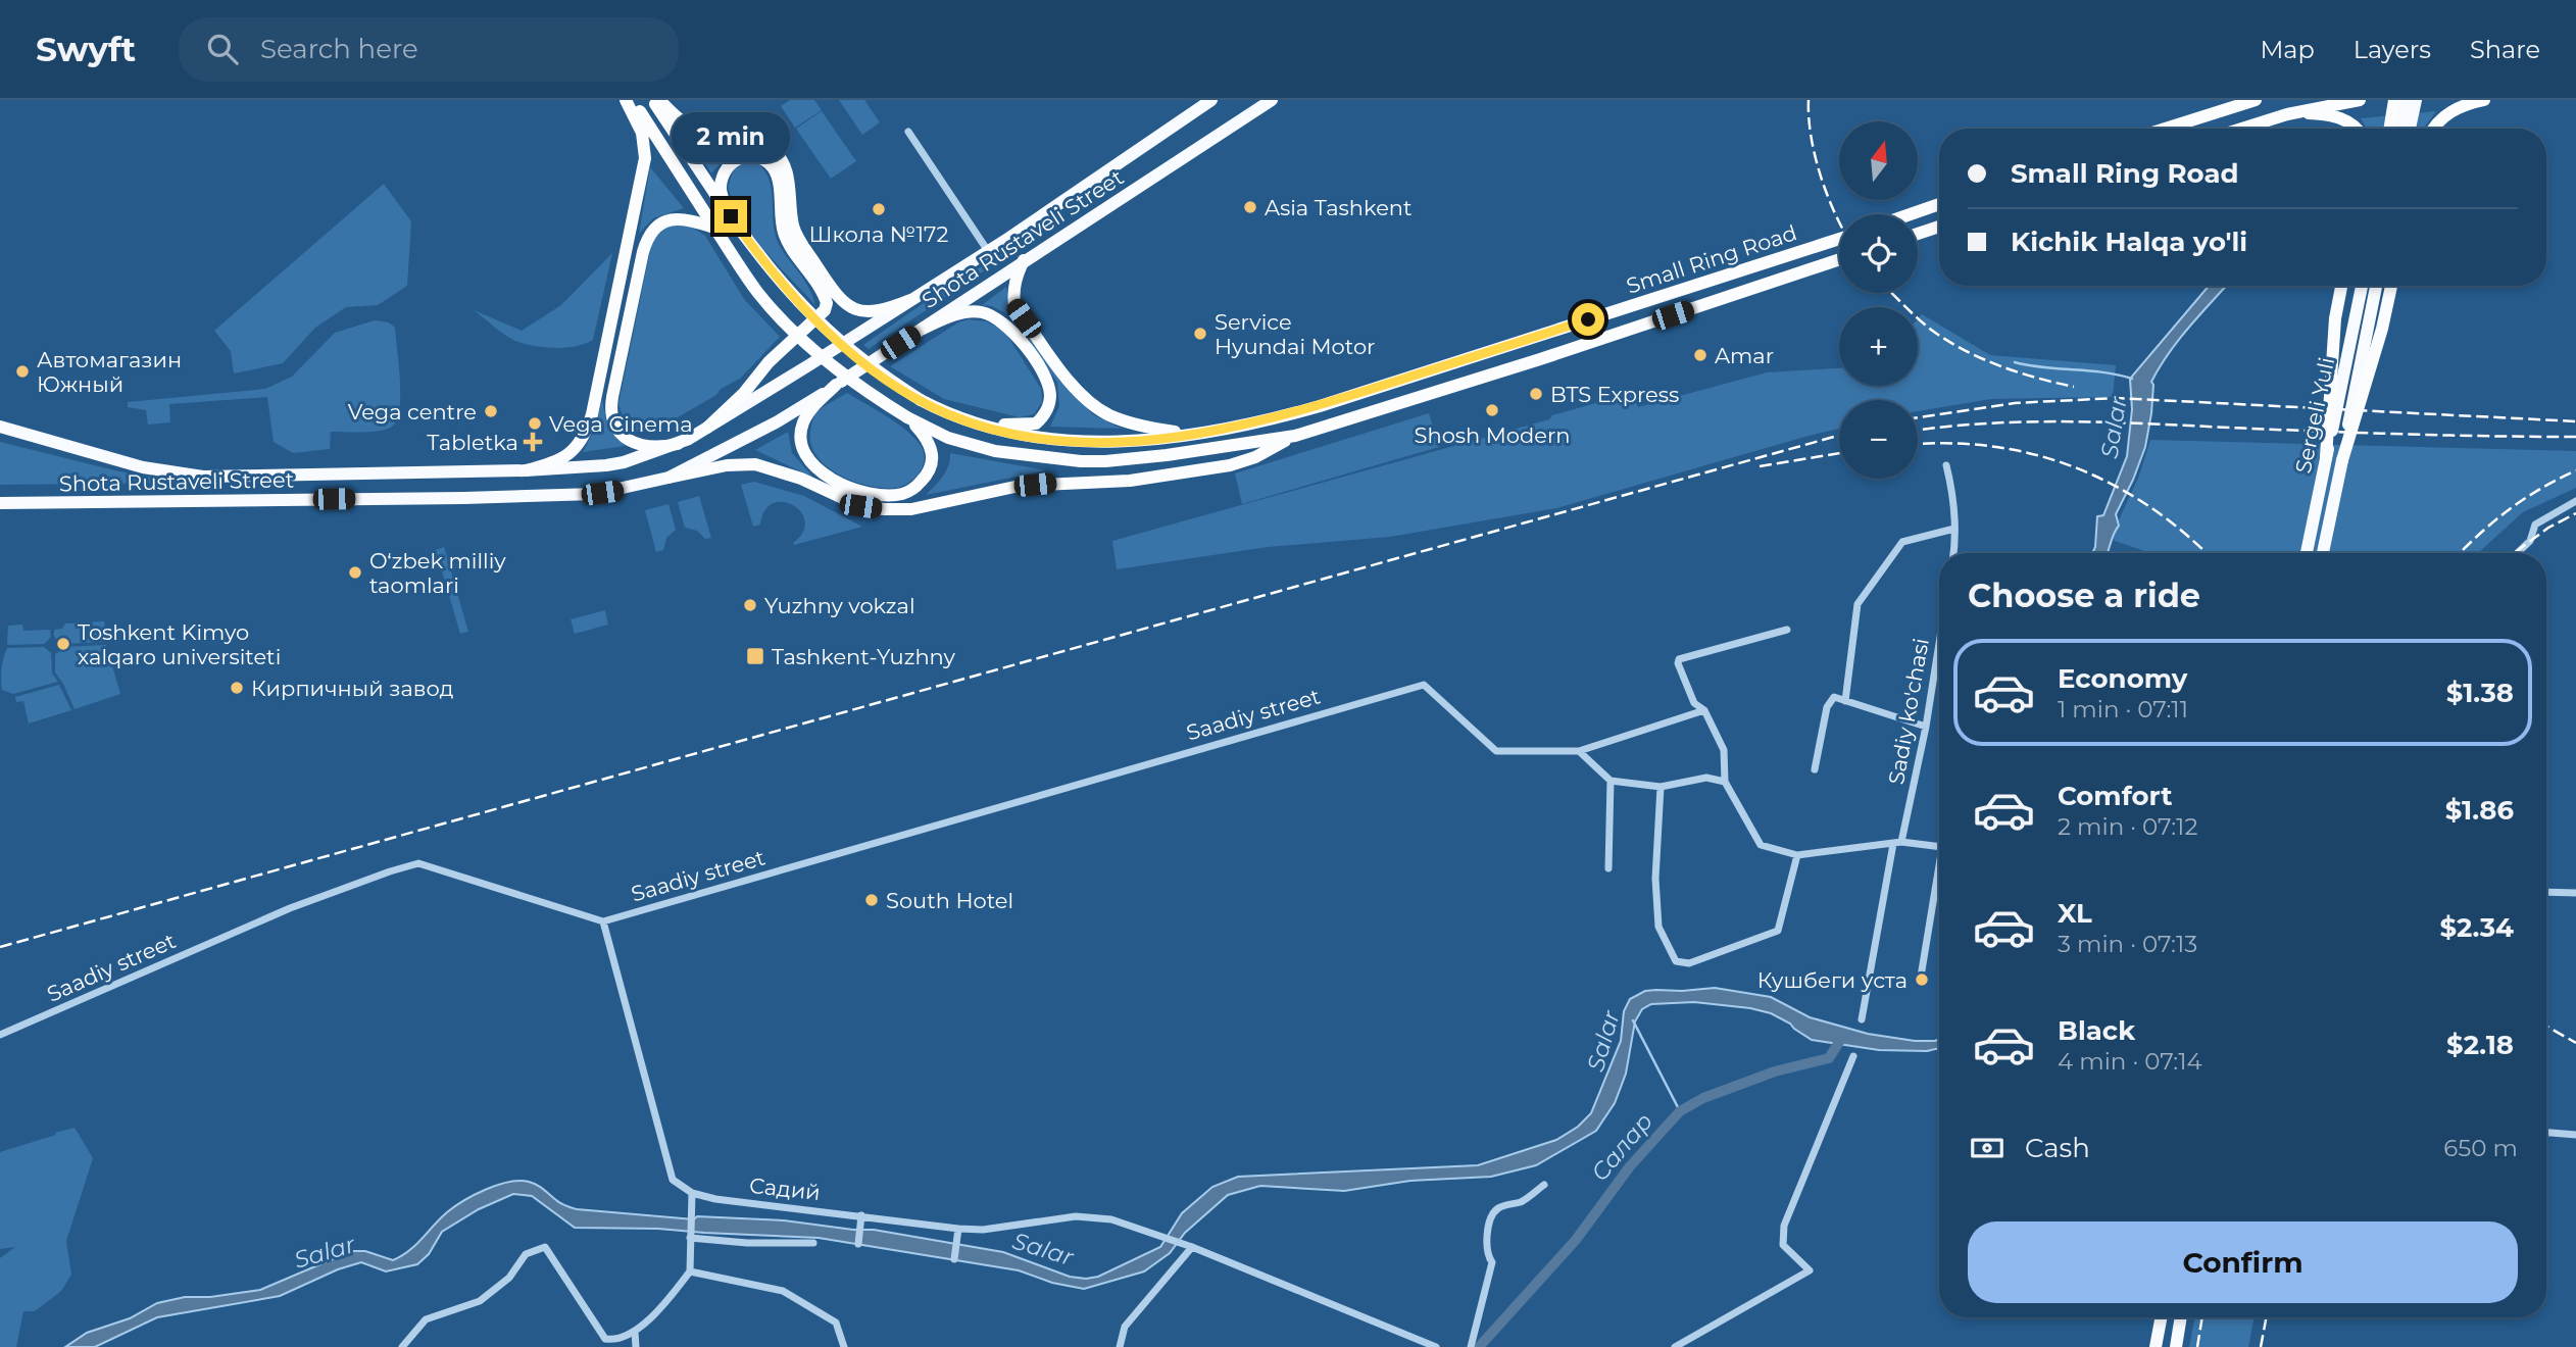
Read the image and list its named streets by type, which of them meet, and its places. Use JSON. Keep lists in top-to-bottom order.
{
  "streets": {
    "highway": ["Small Ring Road"],
    "main road": ["Shota Rustaveli Street", "Sergeli Yuli"],
    "street": ["Sadiy ko'chasi", "Saadiy street", "Садий"]
  },
  "water": ["Salar", "Салар"],
  "places": {
    "other": [
      "Asia Tashkent",
      "Школа №172",
      "Service Hyundai Motor",
      "Amar",
      "Автомагазин Южный",
      "BTS Express",
      "Shosh Modern",
      "Vega centre",
      "Vega Cinema",
      "O‘zbek milliy taomlari",
      "Yuzhny vokzal",
      "Toshkent Kimyo xalqaro universiteti",
      "Кирпичный завод",
      "South Hotel",
      "Кушбеги уста"
    ],
    "health": ["Tabletka"],
    "transit": ["Tashkent-Yuzhny"]
  },
  "north": "top",
  "page": {
    "header": "Swyft",
    "search": "Search here",
    "nav": ["Map", "Layers", "Share"],
    "bubble": "2 min",
    "map_buttons": ["+", "−"],
    "banner": ["Small Ring Road", "Kichik Halqa yo'li"],
    "heading": "Choose a ride",
    "list": [
      {
        "name": "Economy",
        "note": "1 min · 07:11",
        "value": "$1.38"
      },
      {
        "name": "Comfort",
        "note": "2 min · 07:12",
        "value": "$1.86"
      },
      {
        "name": "XL",
        "note": "3 min · 07:13",
        "value": "$2.34"
      },
      {
        "name": "Black",
        "note": "4 min · 07:14",
        "value": "$2.18"
      }
    ],
    "pay": ["Cash", "650 m"],
    "buttons": "Confirm"
  }
}
